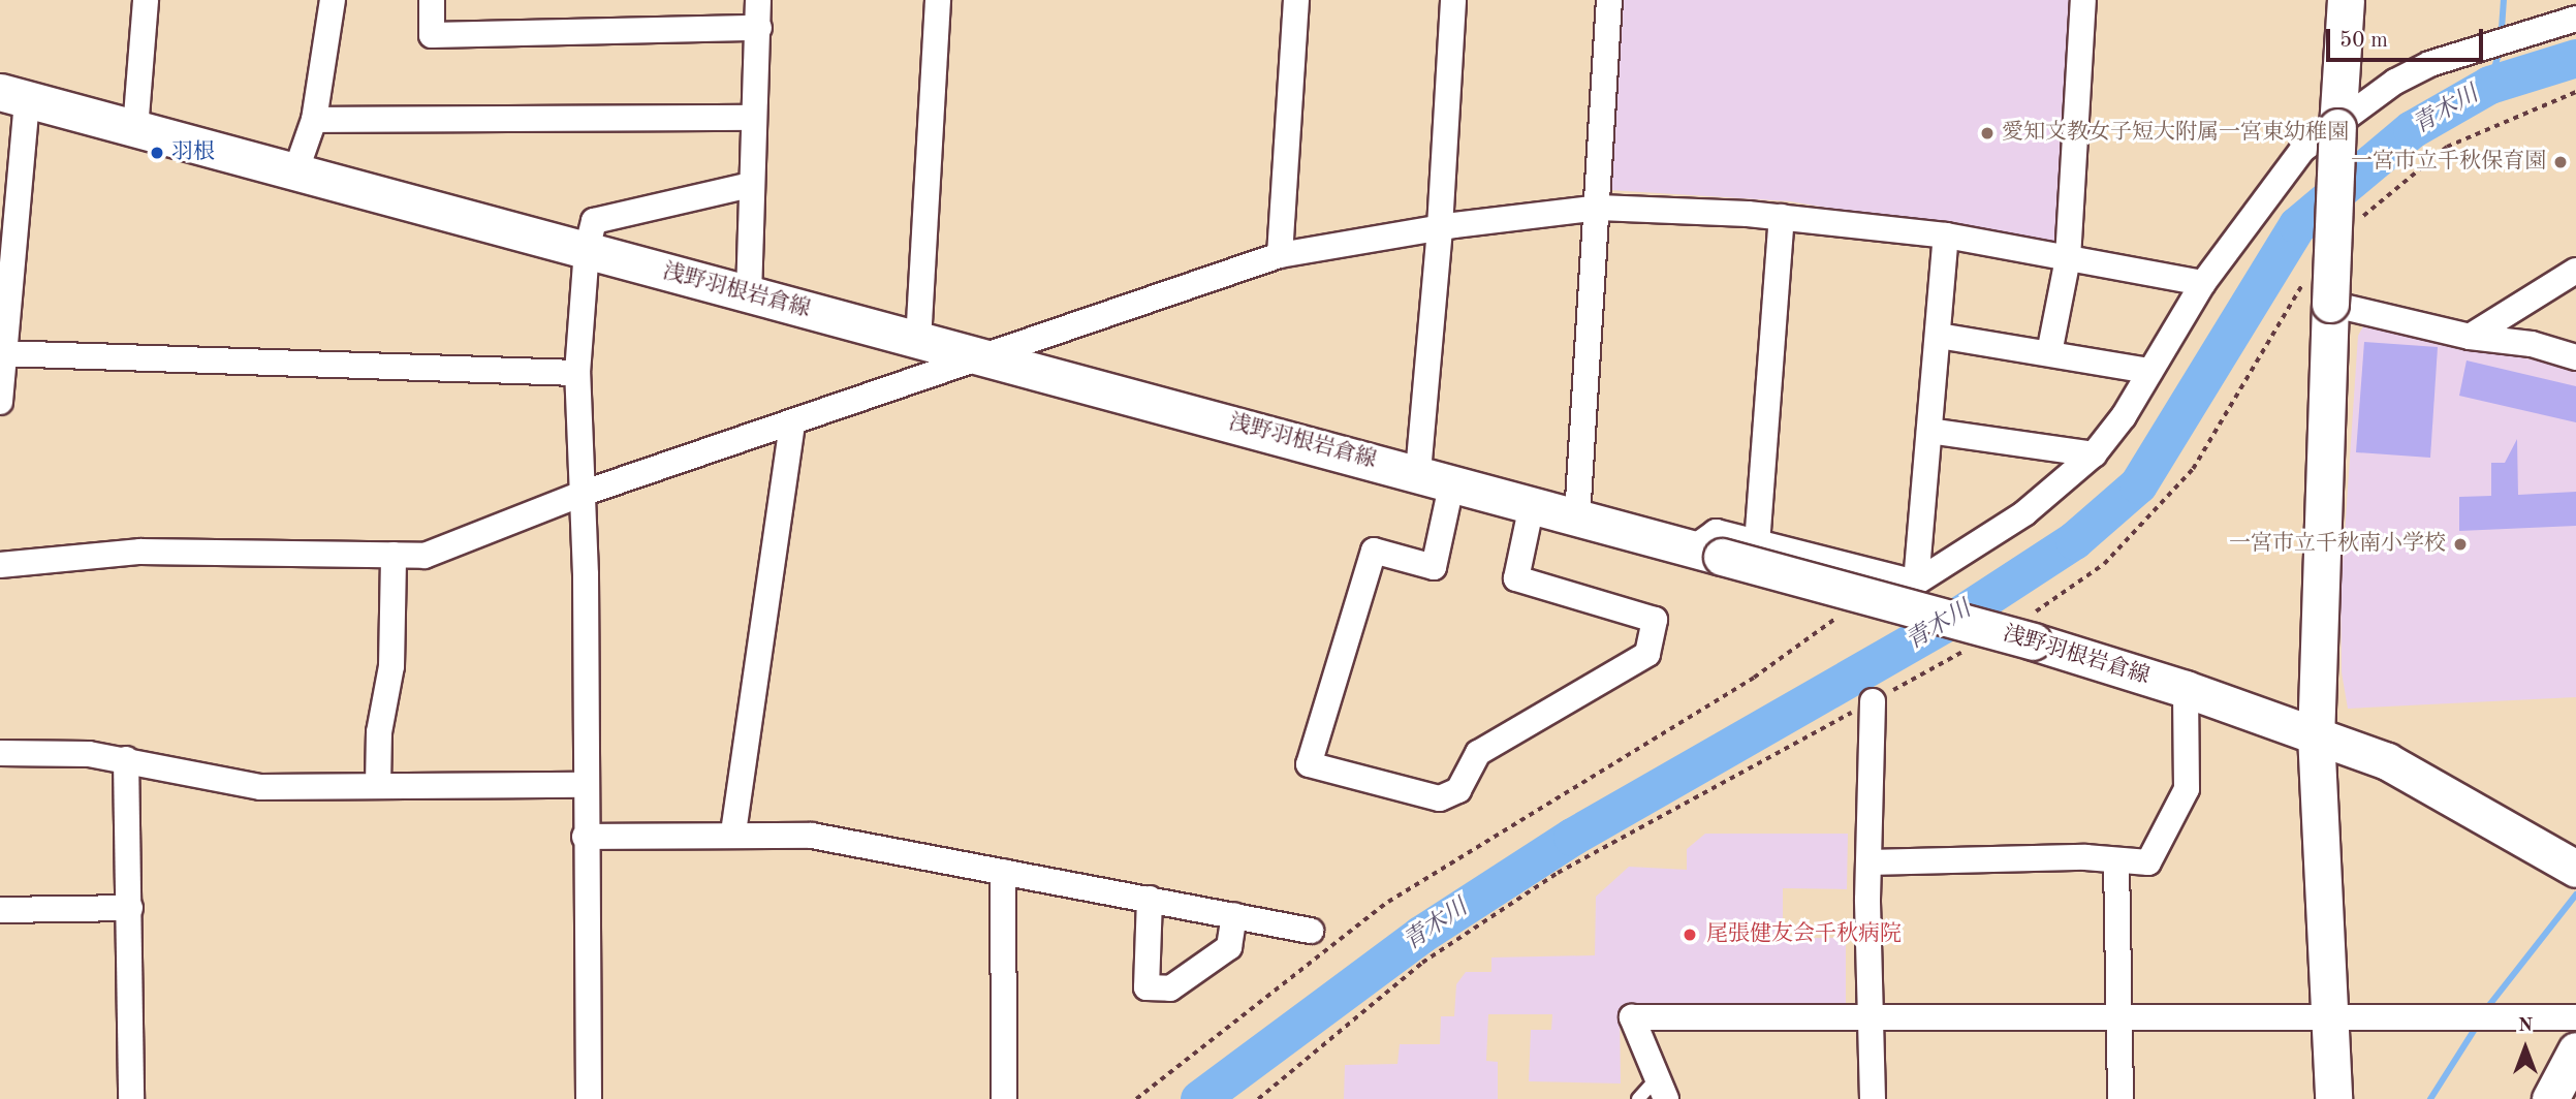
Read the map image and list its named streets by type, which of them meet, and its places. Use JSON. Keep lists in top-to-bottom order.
{
  "streets": {
    "main road": ["浅野羽根岩倉線"]
  },
  "water": ["青木川"],
  "places": [
    "愛知文教女子短大附属一宮東幼稚園",
    "羽根",
    "一宮市立千秋保育園",
    "一宮市立千秋南小学校",
    "尾張健友会千秋病院"
  ],
  "scale_bar": "50 m",
  "north": "top"
}
